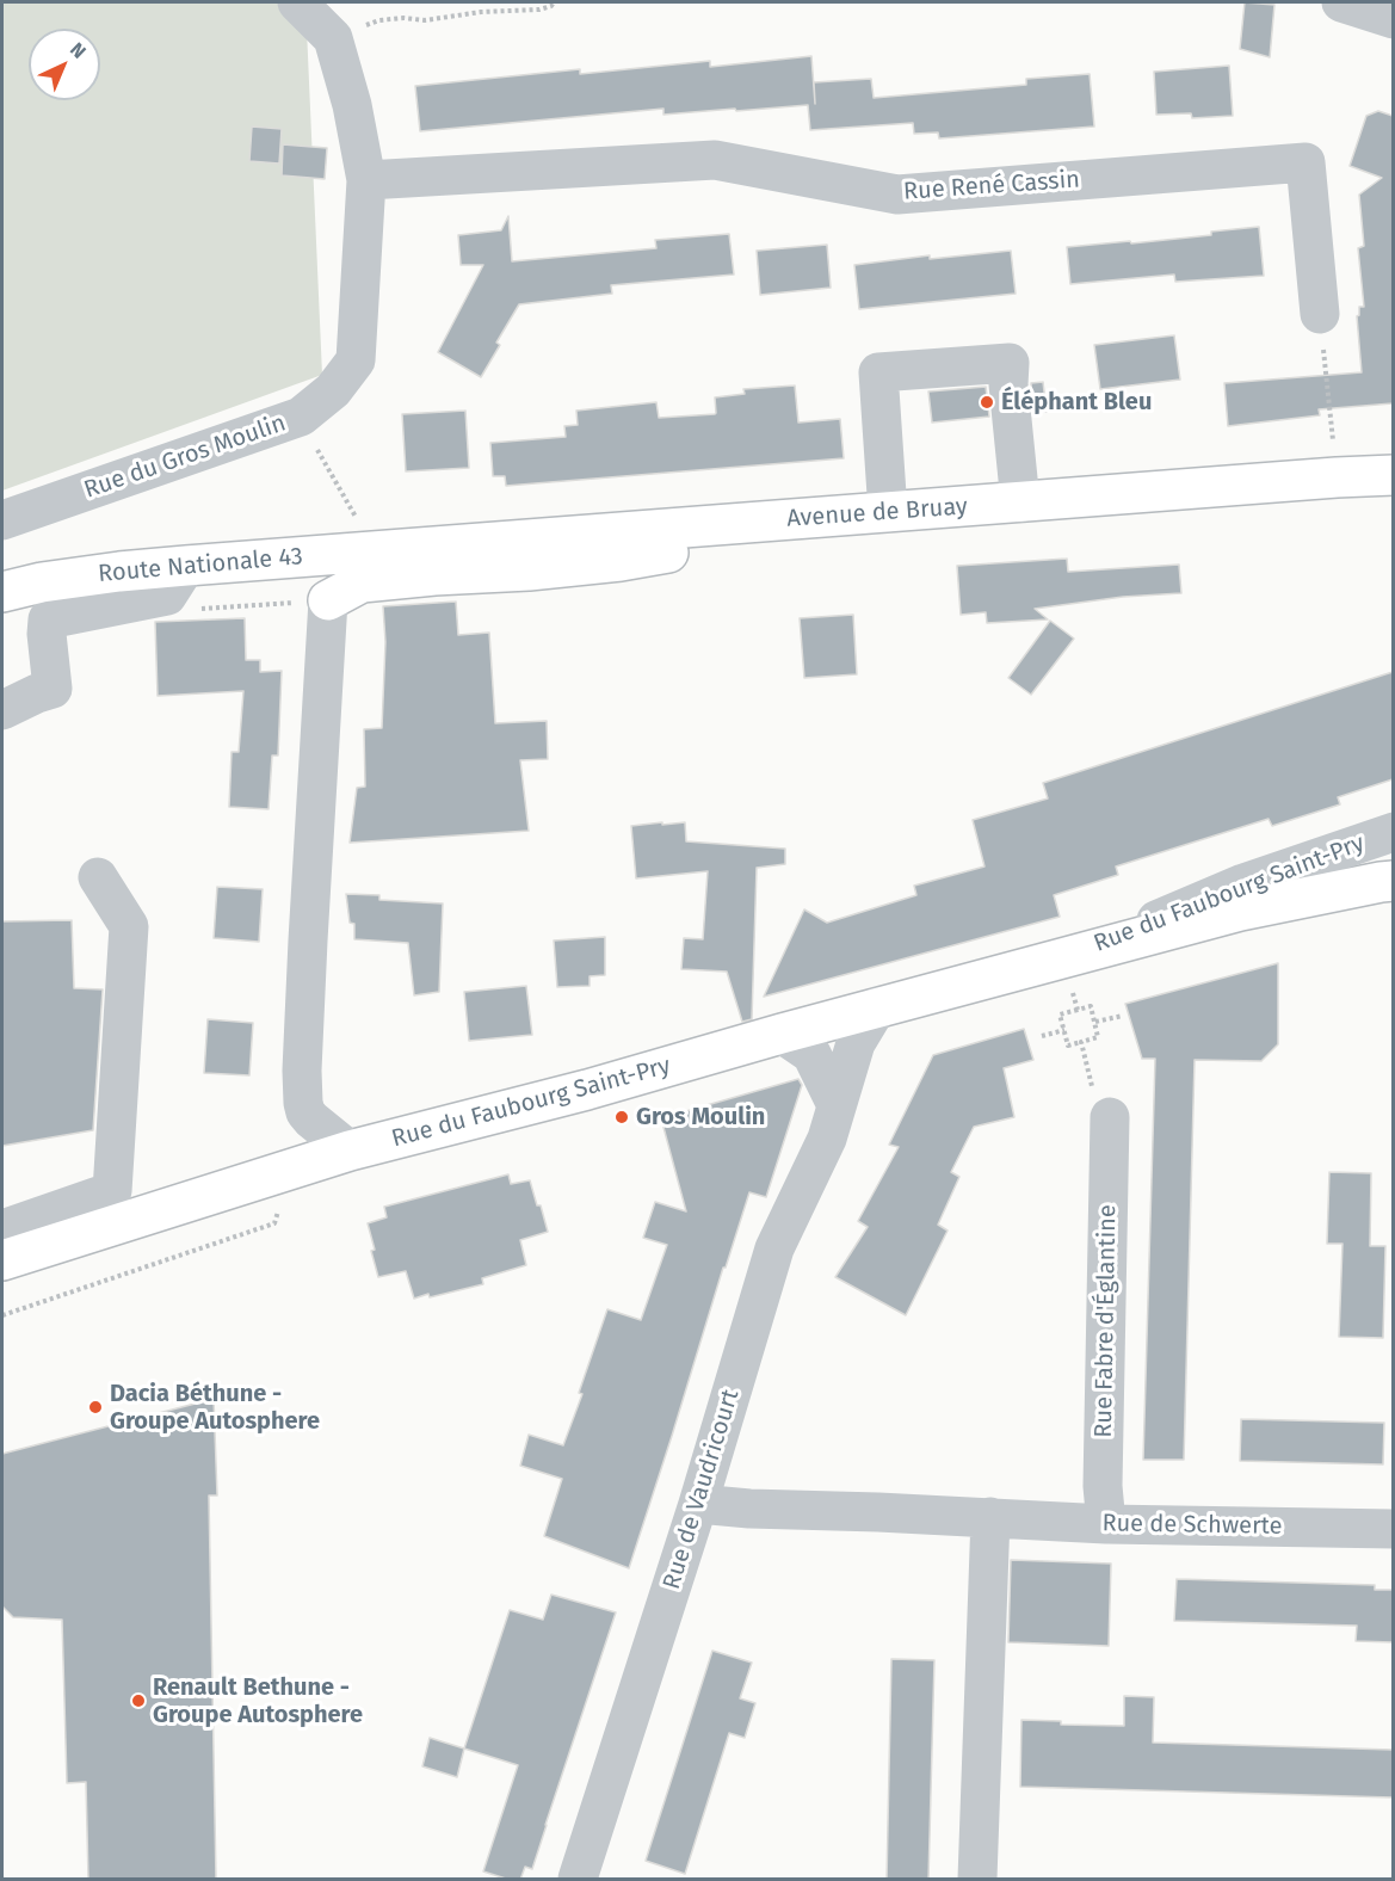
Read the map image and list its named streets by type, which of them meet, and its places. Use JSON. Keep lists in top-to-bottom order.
{
  "streets": {
    "main road": ["Avenue de Bruay", "Route Nationale 43", "Rue du Faubourg Saint-Pry"],
    "street": [
      "Rue René Cassin",
      "Rue du Gros Moulin",
      "Rue Fabre d'Églantine",
      "Rue de Vaudricourt",
      "Rue de Schwerte"
    ]
  },
  "crossings": [
    ["Rue René Cassin", "Rue du Gros Moulin"],
    ["Avenue de Bruay", "Route Nationale 43"],
    ["Rue du Faubourg Saint-Pry", "Rue de Vaudricourt"],
    ["Rue Fabre d'Églantine", "Rue de Schwerte"],
    ["Rue de Vaudricourt", "Rue de Schwerte"]
  ],
  "places": [
    "Éléphant Bleu",
    "Gros Moulin",
    "Dacia Béthune - Groupe Autosphere",
    "Renault Bethune - Groupe Autosphere"
  ],
  "north": "top right"
}
